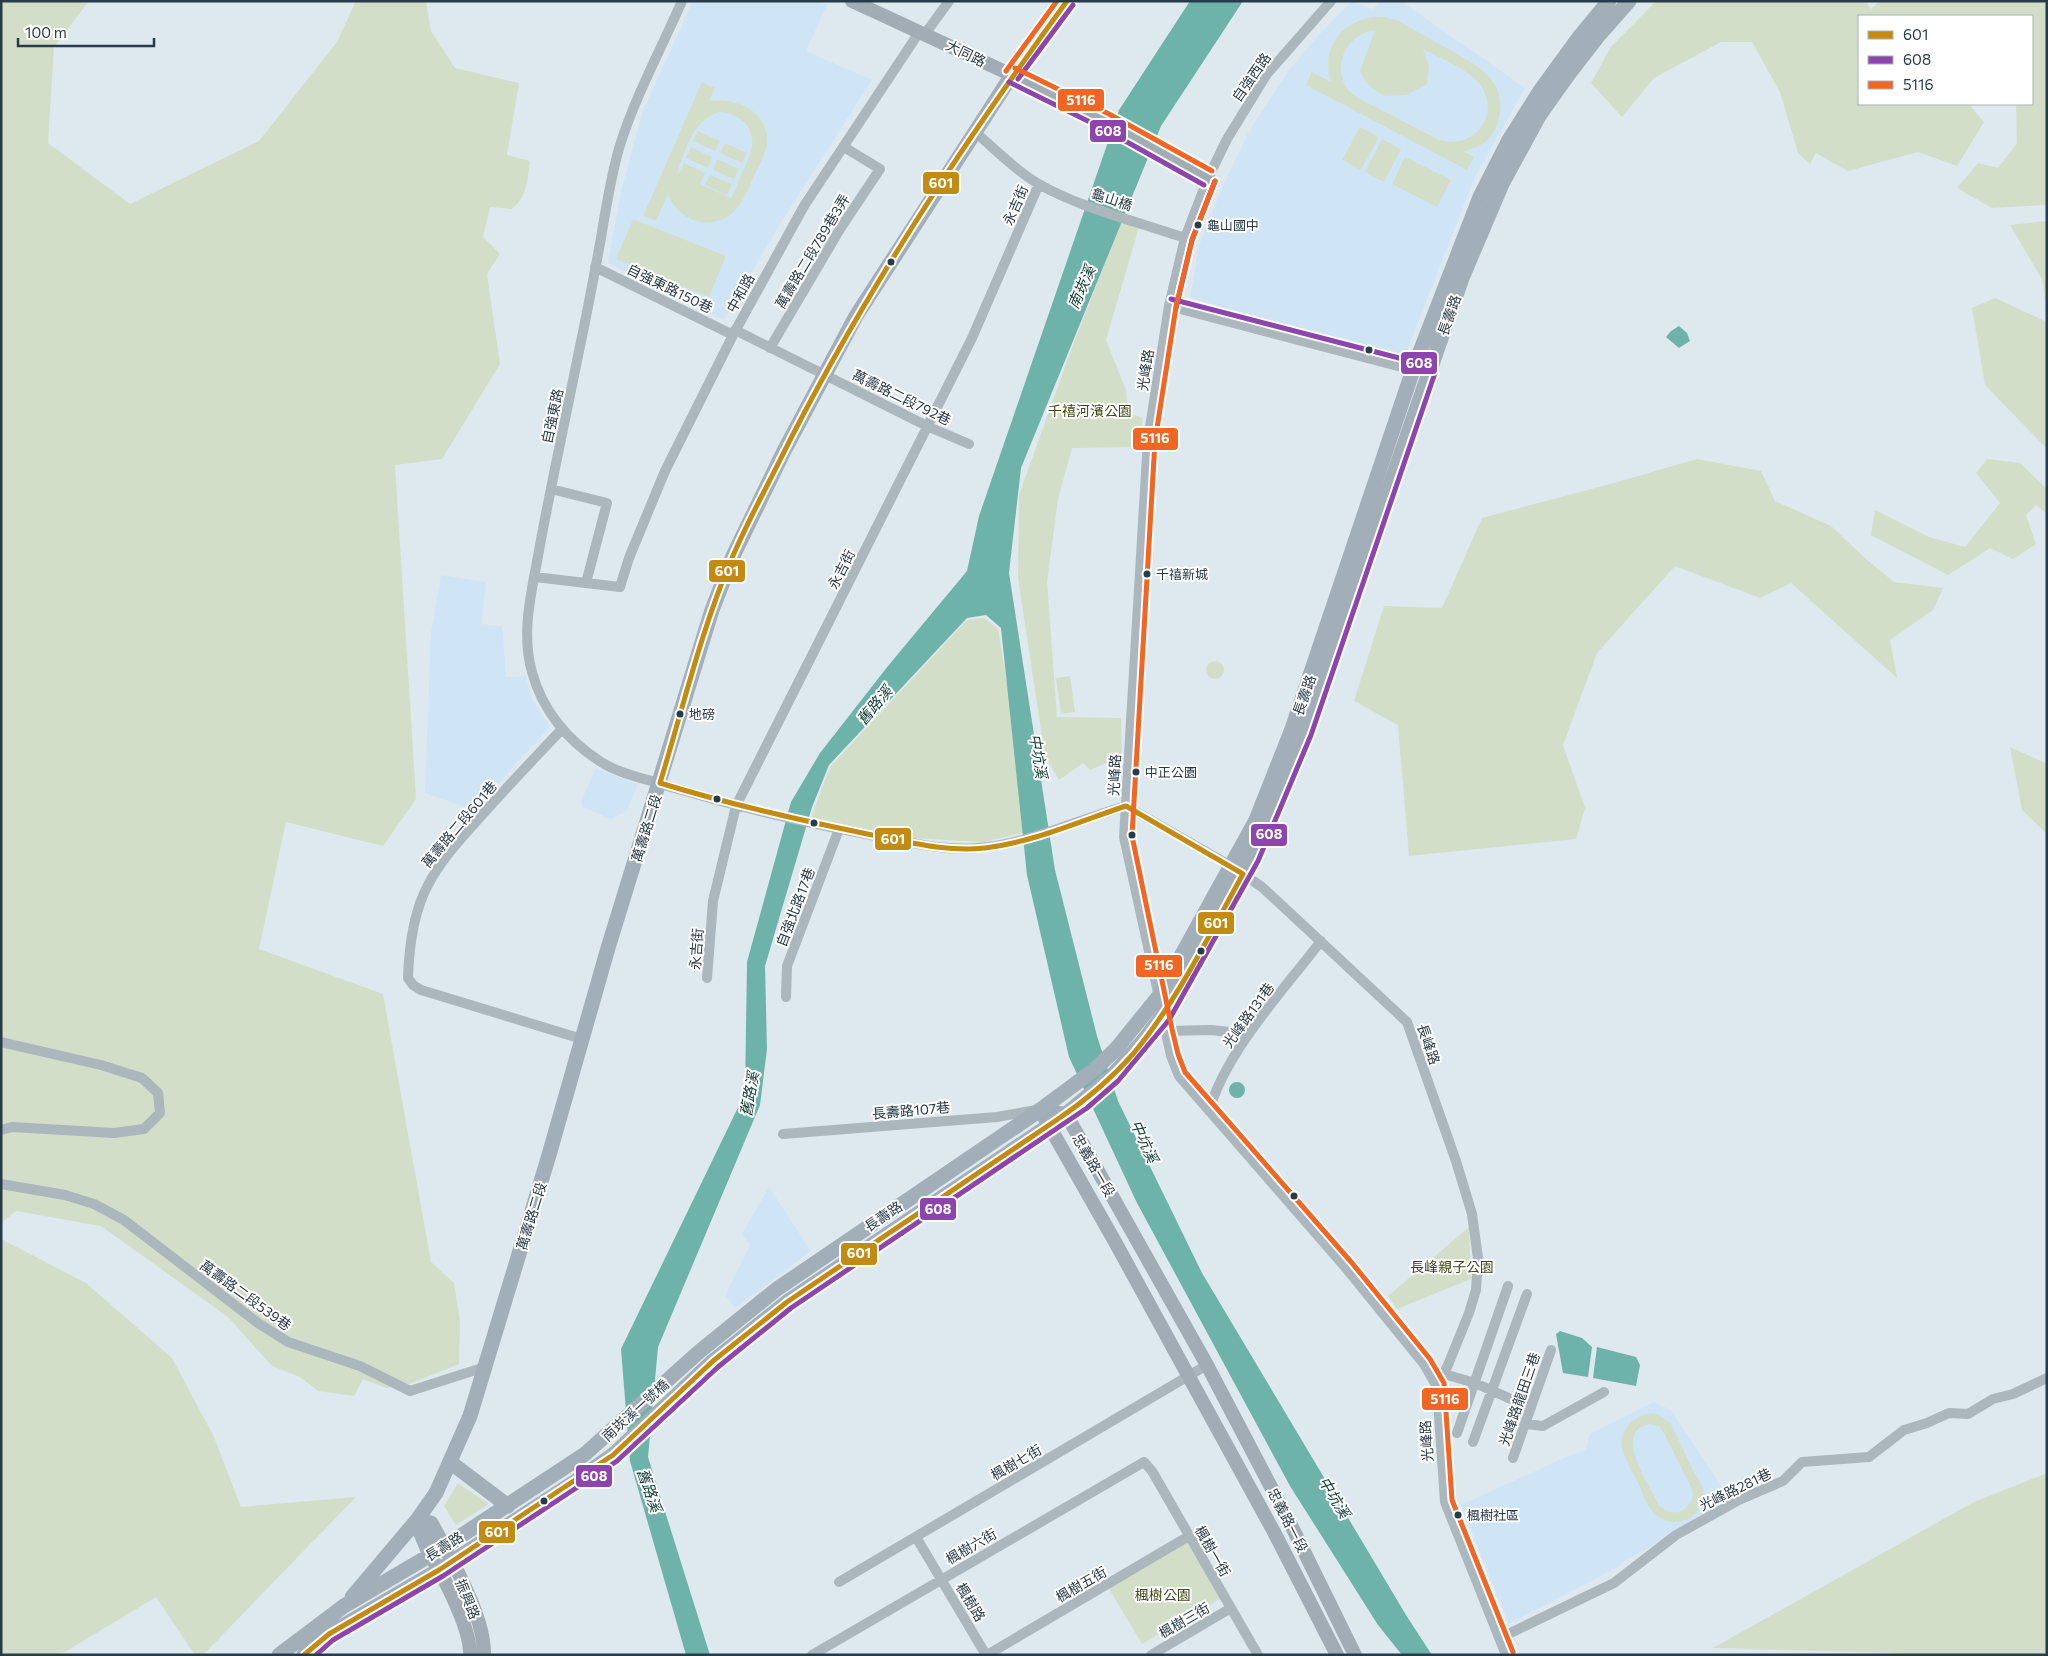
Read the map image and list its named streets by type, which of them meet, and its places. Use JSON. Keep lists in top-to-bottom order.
{
  "streets": {
    "main road": [
      "大同路",
      "長壽路",
      "萬壽路二段",
      "忠義路一段",
      "南崁溪一號橋",
      "振興路"
    ],
    "street": [
      "自強西路",
      "龜山橋",
      "永吉街",
      "萬壽路二段789巷3弄",
      "自強東路150巷",
      "中和路",
      "光峰路",
      "萬壽路二段792巷",
      "自強東路",
      "萬壽路二段601巷",
      "自強北路17巷",
      "光峰路131巷",
      "長峰路",
      "長壽路107巷",
      "萬壽路二段539巷",
      "光峰路龍田三巷",
      "楓樹七街",
      "光峰路281巷",
      "楓樹六街",
      "楓樹一街",
      "楓樹五街",
      "楓樹路",
      "楓樹三街"
    ]
  },
  "crossings": [
    ["大同路", "自強西路"],
    ["大同路", "中和路"],
    ["大同路", "光峰路"],
    ["大同路", "萬壽路二段"],
    ["自強西路", "光峰路"],
    ["龜山橋", "永吉街"],
    ["龜山橋", "光峰路"],
    ["永吉街", "萬壽路二段792巷"],
    ["永吉街", "自強東路"],
    ["萬壽路二段789巷3弄", "自強東路150巷"],
    ["萬壽路二段789巷3弄", "中和路"],
    ["萬壽路二段789巷3弄", "萬壽路二段792巷"],
    ["自強東路150巷", "中和路"],
    ["自強東路150巷", "萬壽路二段792巷"],
    ["自強東路150巷", "自強東路"],
    ["長壽路", "光峰路"],
    ["長壽路", "萬壽路二段"],
    ["長壽路", "長峰路"],
    ["長壽路", "長壽路107巷"],
    ["長壽路", "忠義路一段"],
    ["長壽路", "南崁溪一號橋"],
    ["長壽路", "振興路"],
    ["光峰路", "自強東路"],
    ["光峰路", "光峰路131巷"],
    ["光峰路", "長峰路"],
    ["光峰路", "光峰路281巷"],
    ["萬壽路二段792巷", "萬壽路二段"],
    ["自強東路", "萬壽路二段601巷"],
    ["自強東路", "萬壽路二段"],
    ["自強東路", "自強北路17巷"],
    ["自強東路", "長峰路"],
    ["萬壽路二段601巷", "萬壽路二段"],
    ["萬壽路二段", "萬壽路二段539巷"],
    ["光峰路131巷", "長峰路"],
    ["長壽路107巷", "忠義路一段"],
    ["忠義路一段", "楓樹七街"],
    ["楓樹七街", "楓樹路"],
    ["楓樹六街", "楓樹一街"],
    ["楓樹六街", "楓樹路"],
    ["楓樹一街", "楓樹五街"],
    ["楓樹一街", "楓樹三街"],
    ["楓樹五街", "楓樹路"]
  ],
  "water": ["南崁溪", "舊路溪", "中坑溪"],
  "parks": ["千禧河濱公園", "長峰親子公園", "楓樹公園"],
  "places": [
    "龜山國中",
    "千禧新城",
    "地磅",
    "中正公園",
    "楓樹社區"
  ],
  "lines": ["transit line 601", "transit line 5116", "transit line 608"],
  "legend": ["601", "608", "5116"],
  "scale_bar": "100 m"
}
